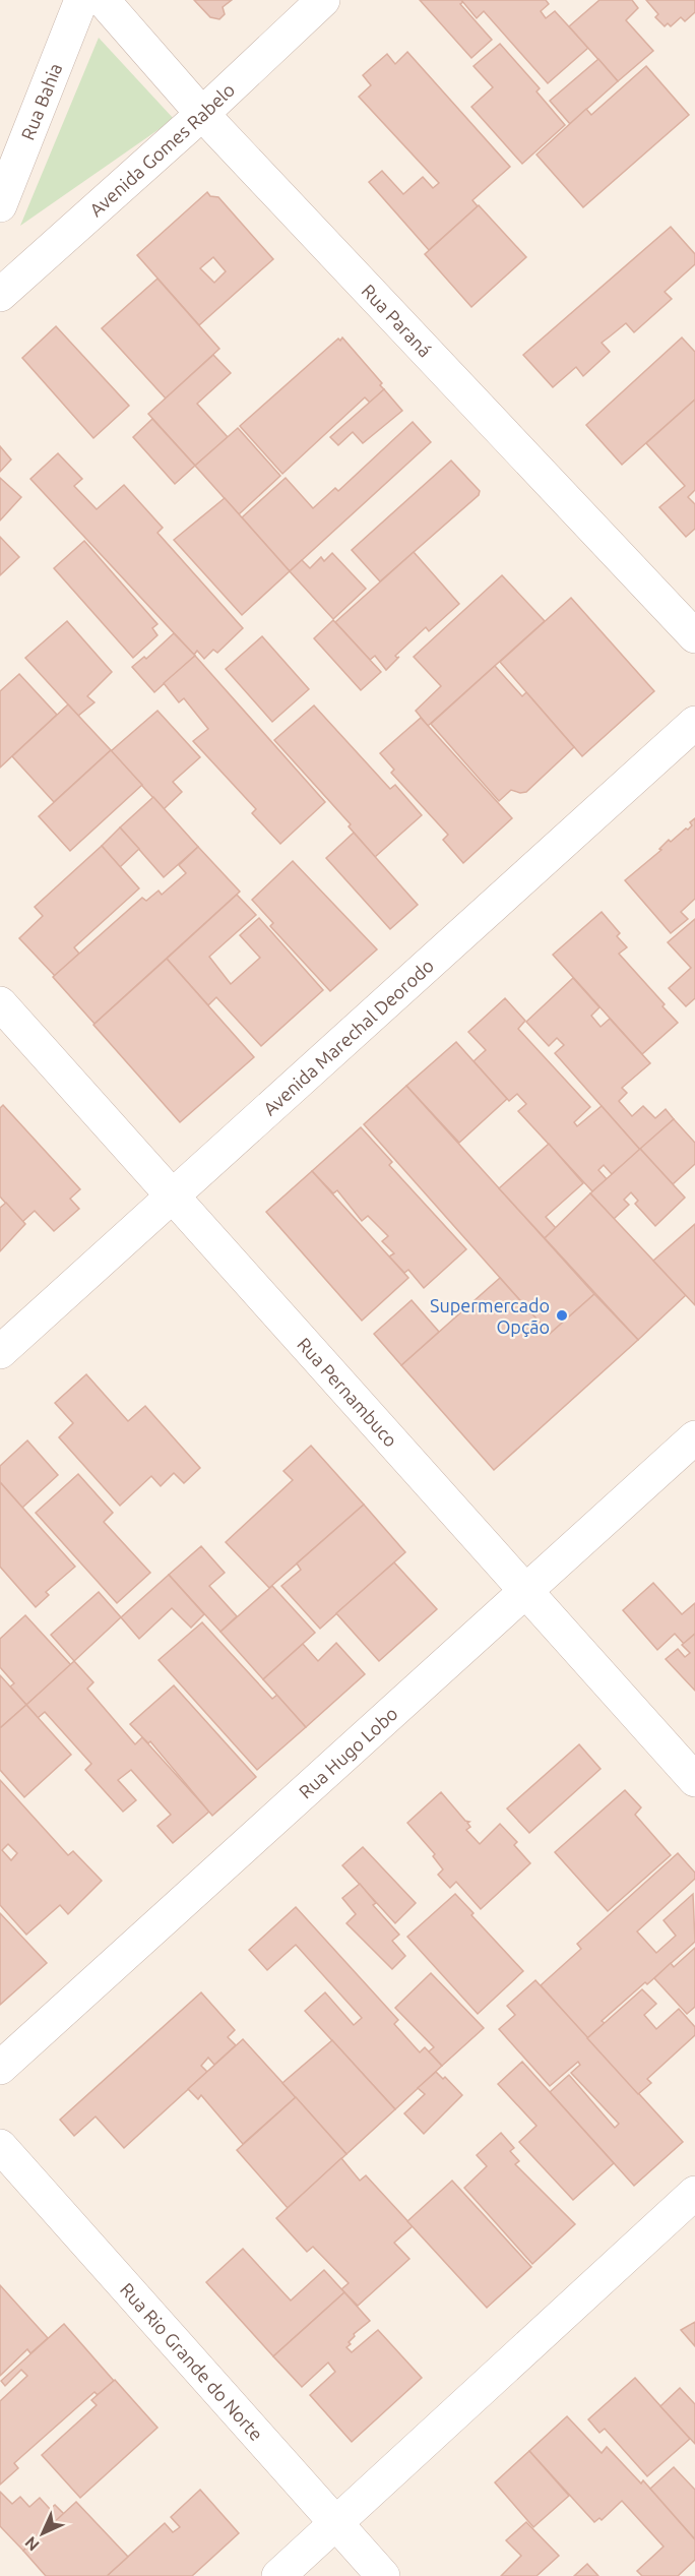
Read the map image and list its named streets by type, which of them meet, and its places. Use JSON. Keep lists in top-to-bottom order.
{
  "streets": {
    "street": [
      "Rua Bahia",
      "Avenida Gomes Rabelo",
      "Rua Paraná",
      "Avenida Marechal Deorodo",
      "Rua Pernambuco",
      "Rua Hugo Lobo",
      "Rua Rio Grande do Norte"
    ]
  },
  "crossings": [
    ["Avenida Gomes Rabelo", "Rua Paraná"],
    ["Avenida Marechal Deorodo", "Rua Pernambuco"],
    ["Rua Pernambuco", "Rua Hugo Lobo"]
  ],
  "places": ["Supermercado Opção"],
  "north": "bottom left"
}
